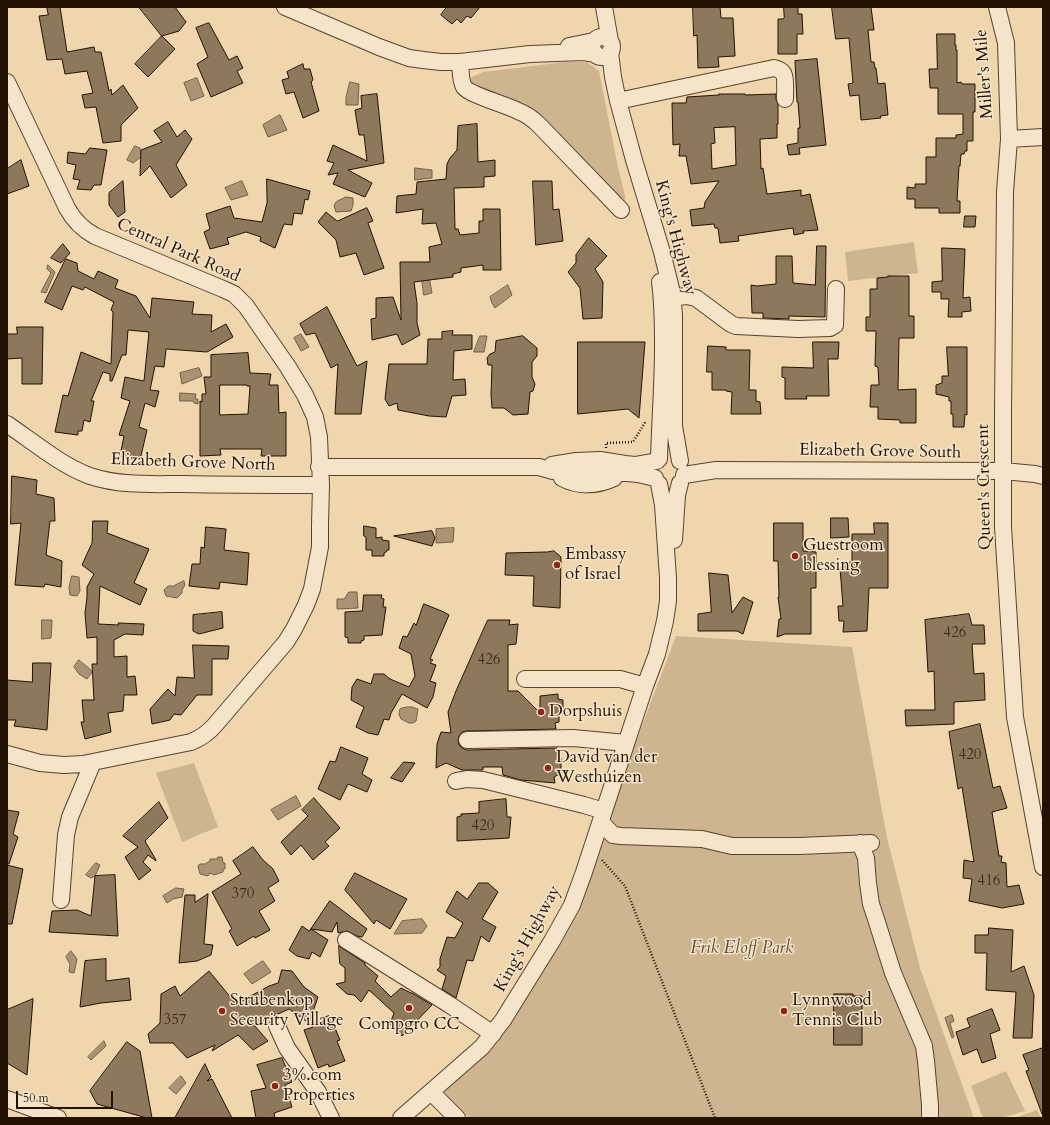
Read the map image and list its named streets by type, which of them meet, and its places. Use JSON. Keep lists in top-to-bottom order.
{
  "streets": {
    "street": [
      "Miller's Mile",
      "King's Highway",
      "Central Park Road",
      "Elizabeth Grove South",
      "Elizabeth Grove North",
      "Queen's Crescent"
    ]
  },
  "crossings": [
    ["Miller's Mile", "Queen's Crescent"],
    ["King's Highway", "Elizabeth Grove South"],
    ["Central Park Road", "Elizabeth Grove North"],
    ["Elizabeth Grove South", "Queen's Crescent"]
  ],
  "parks": ["Frik Eloff Park"],
  "places": [
    "Guestroom blessing",
    "Embassy of Israel",
    "Dorpshuis",
    "David van der Westhuizen",
    "Compgro CC",
    "Strubenkop Security Village",
    "Lynnwood Tennis Club",
    "3%.com Properties"
  ],
  "house_numbers": [
    "426",
    "426",
    "420",
    "420",
    "416",
    "370",
    "357"
  ],
  "scale_bar": "50 m"
}
